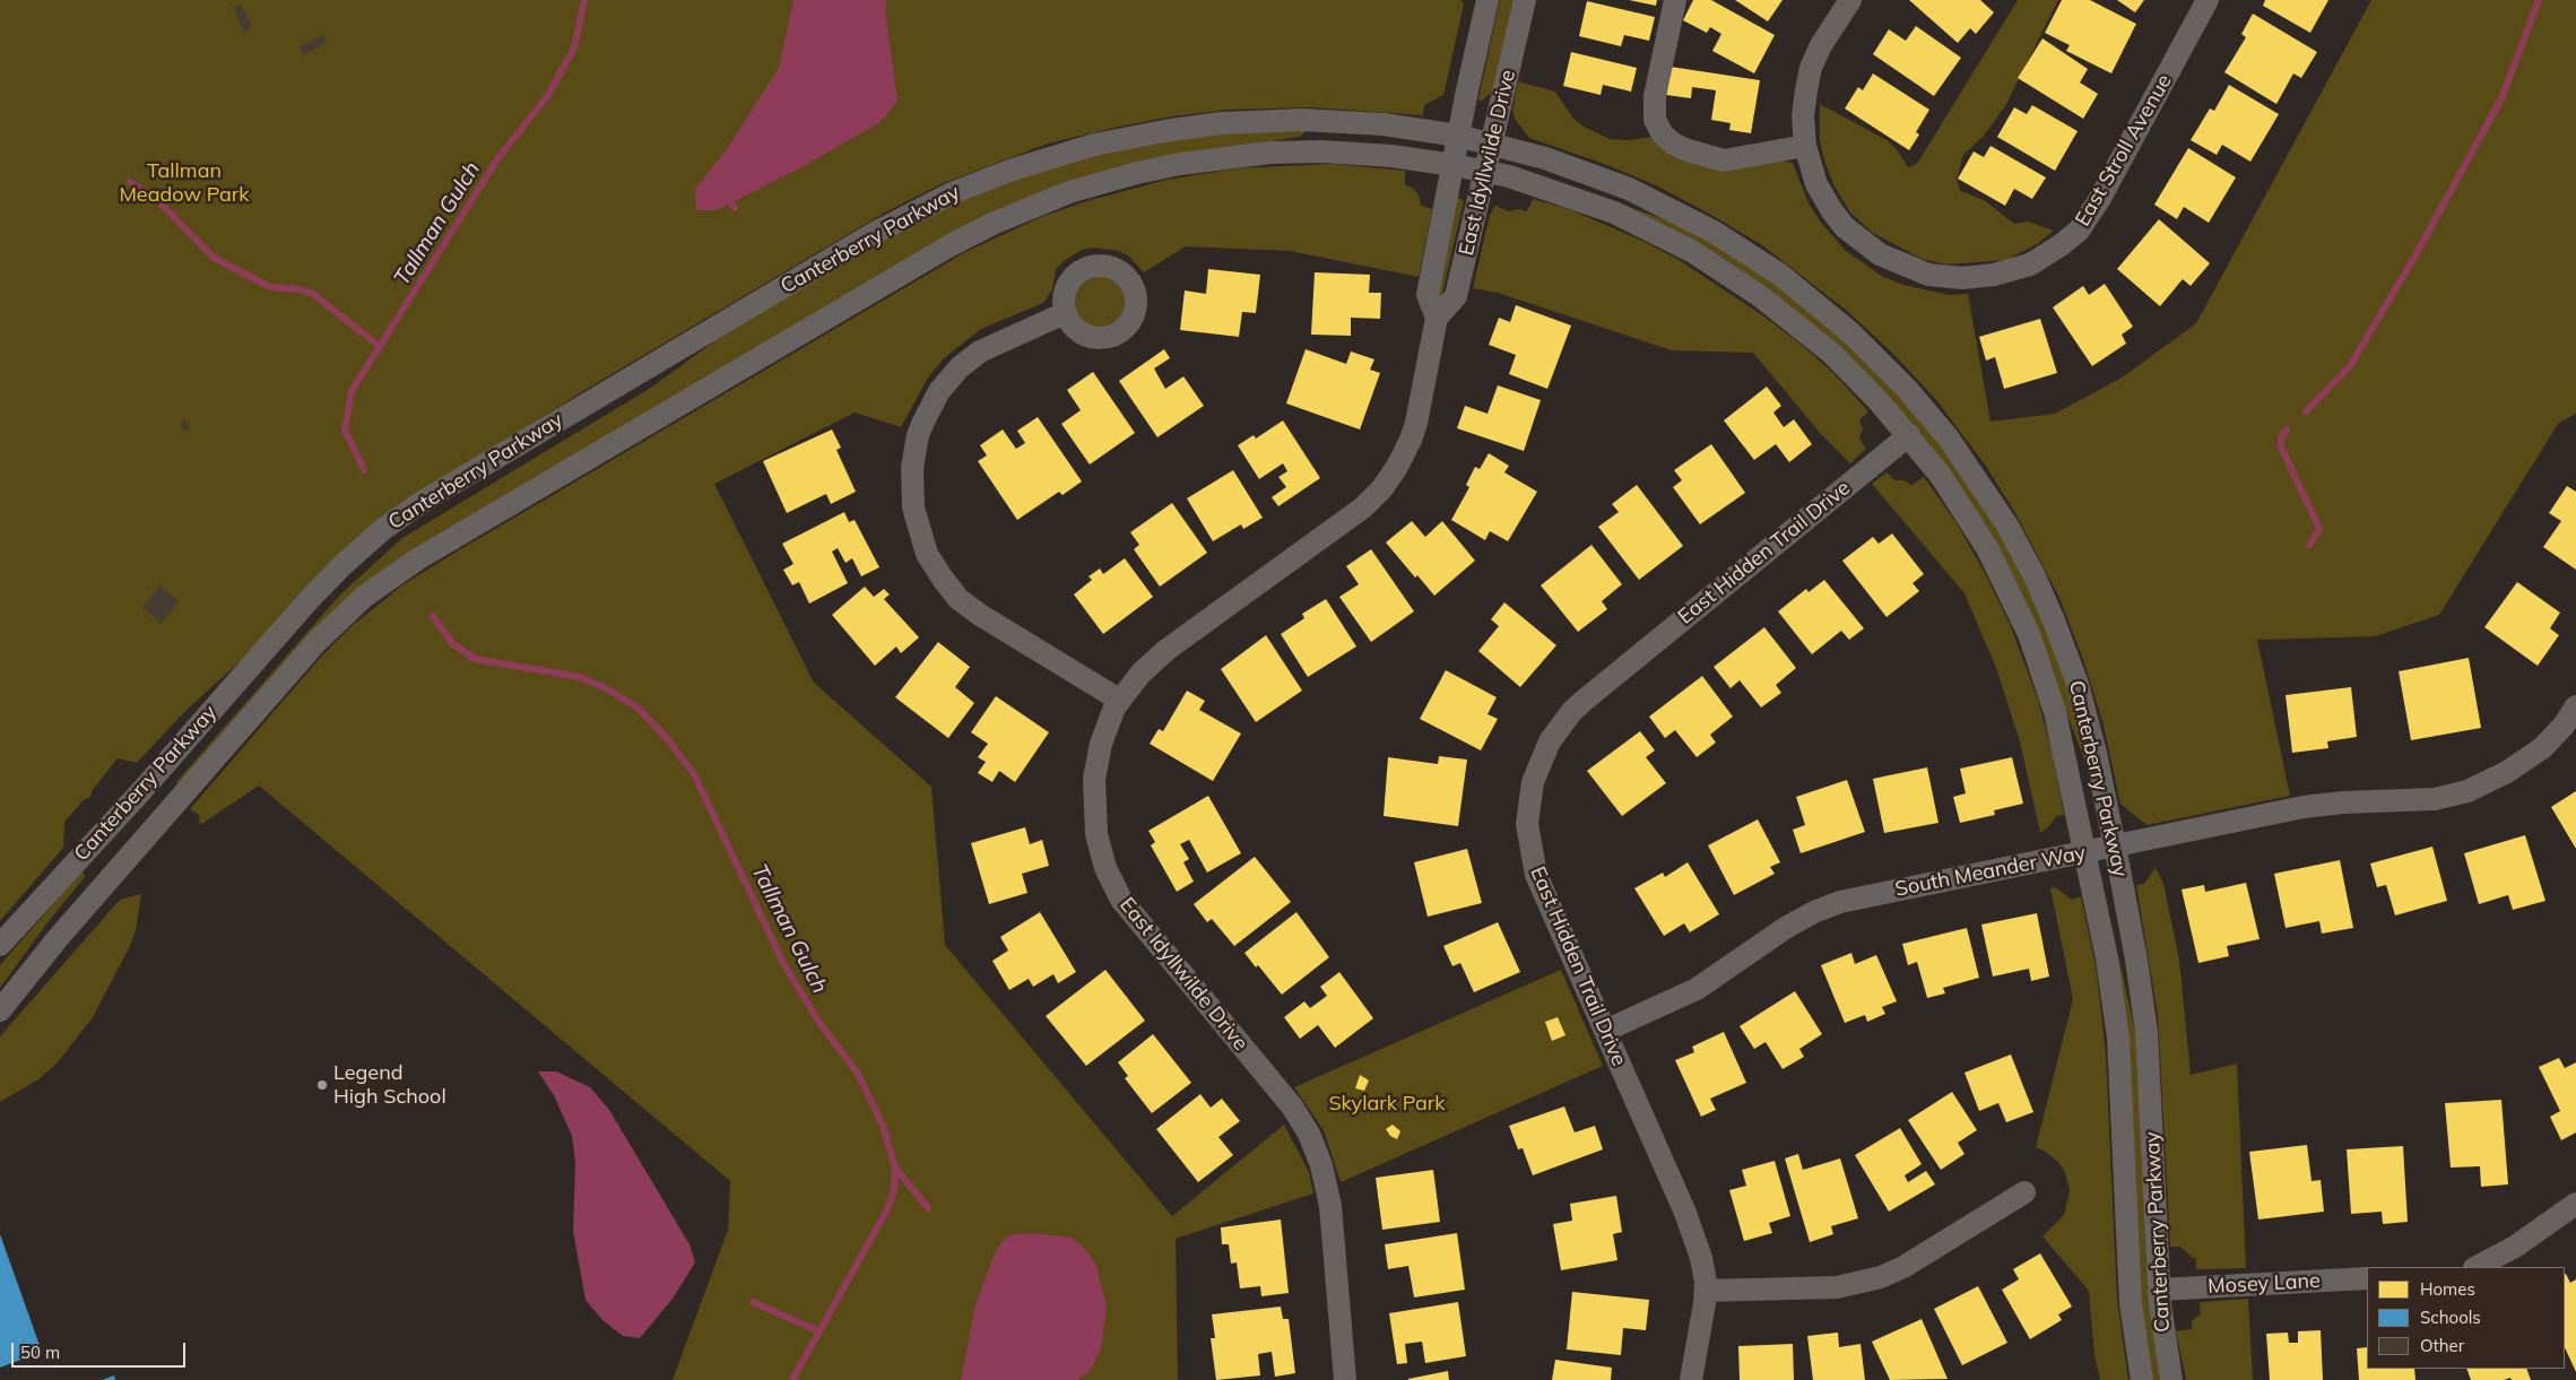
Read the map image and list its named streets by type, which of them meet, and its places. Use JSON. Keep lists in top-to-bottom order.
{
  "streets": {
    "street": [
      "East Stroll Avenue",
      "East Idyllwilde Drive",
      "Canterberry Parkway",
      "East Hidden Trail Drive",
      "South Meander Way",
      "Mosey Lane"
    ]
  },
  "crossings": [
    ["East Idyllwilde Drive", "Canterberry Parkway"],
    ["Canterberry Parkway", "East Hidden Trail Drive"],
    ["Canterberry Parkway", "South Meander Way"],
    ["Canterberry Parkway", "Mosey Lane"],
    ["East Hidden Trail Drive", "South Meander Way"]
  ],
  "water": ["Tallman Gulch"],
  "parks": ["Tallman Meadow Park", "Skylark Park"],
  "places": ["Legend High School"],
  "legend": ["Homes", "Schools", "Other"],
  "scale_bar": "50 m"
}
